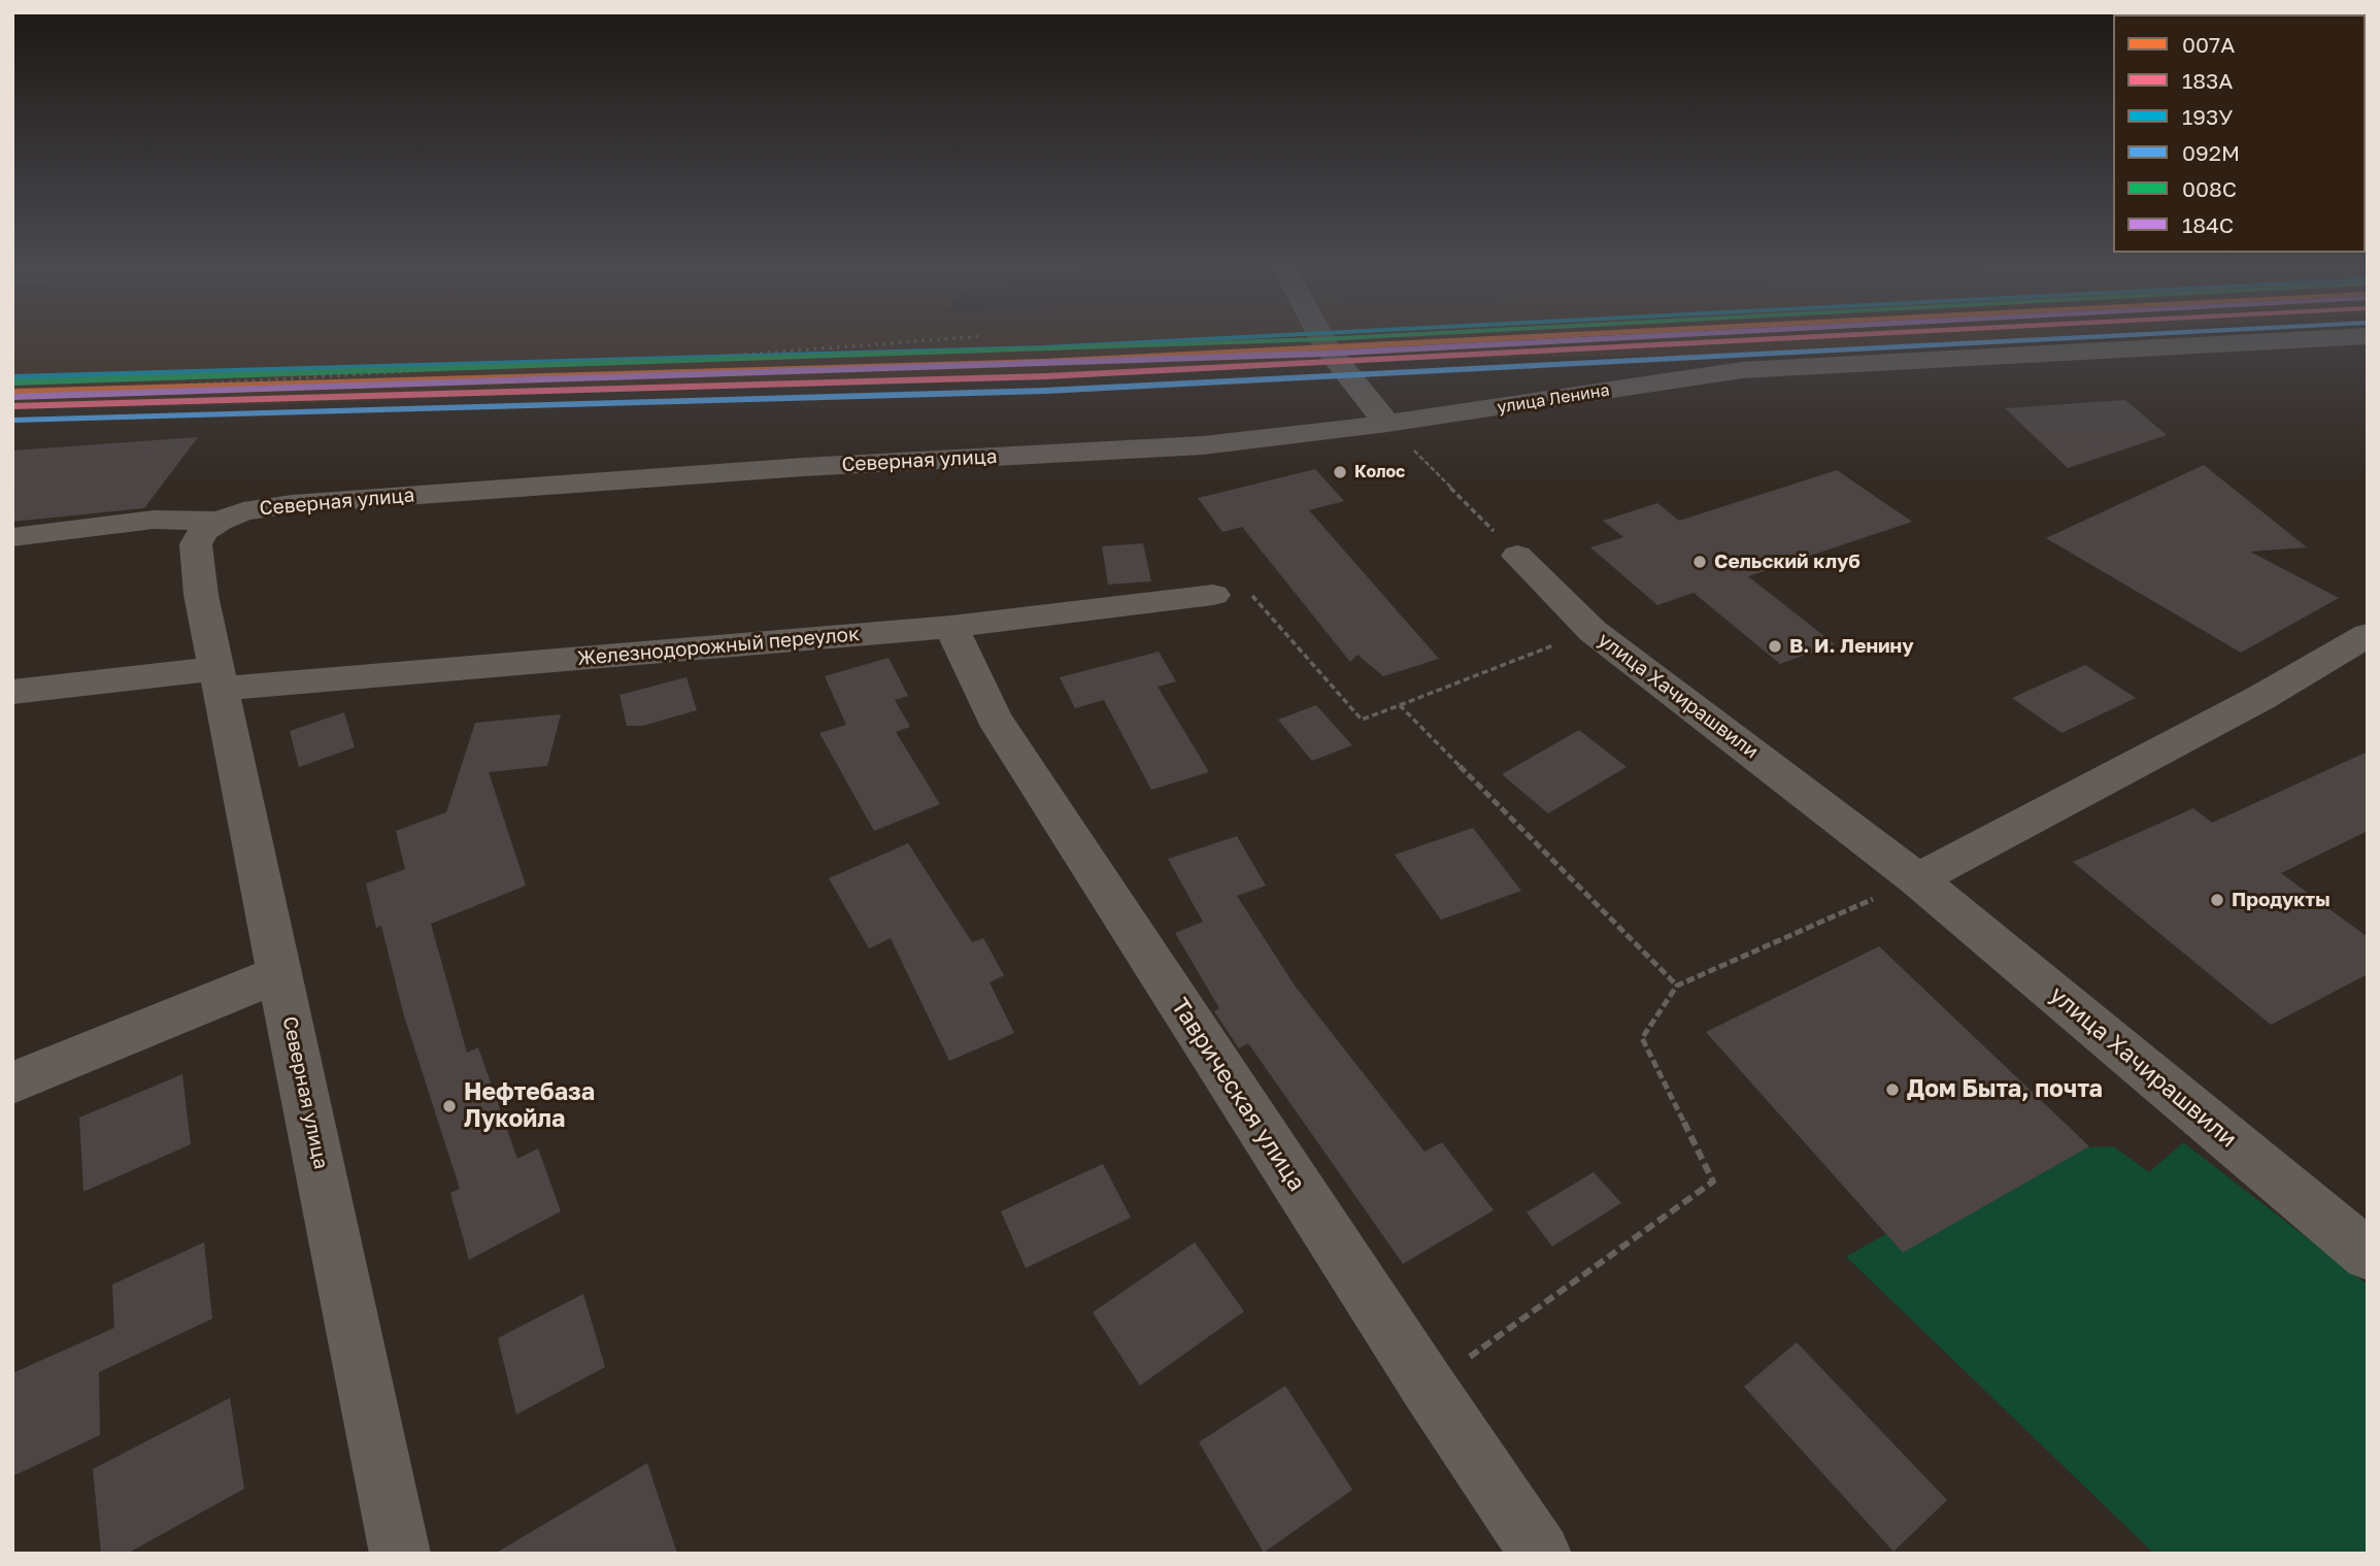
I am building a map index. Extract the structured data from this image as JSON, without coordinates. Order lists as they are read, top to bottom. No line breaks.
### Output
{"streets":{"street":["улица Ленина","Северная улица","Железнодорожный переулок","улица Хачирашвили","Таврическая улица"]},"crossings":[["улица Ленина","Северная улица"],["Северная улица","Железнодорожный переулок"],["Железнодорожный переулок","Таврическая улица"]],"places":["Колос","Сельский клуб","В. И. Ленину","Продукты","Дом Быта, почта","Нефтебаза Лукойла"],"lines":["transit line 007А","transit line 183А","transit line 193У","transit line 092М","transit line 008С","transit line 184С"],"legend":["007А","183А","193У","092М","008С","184С"]}
